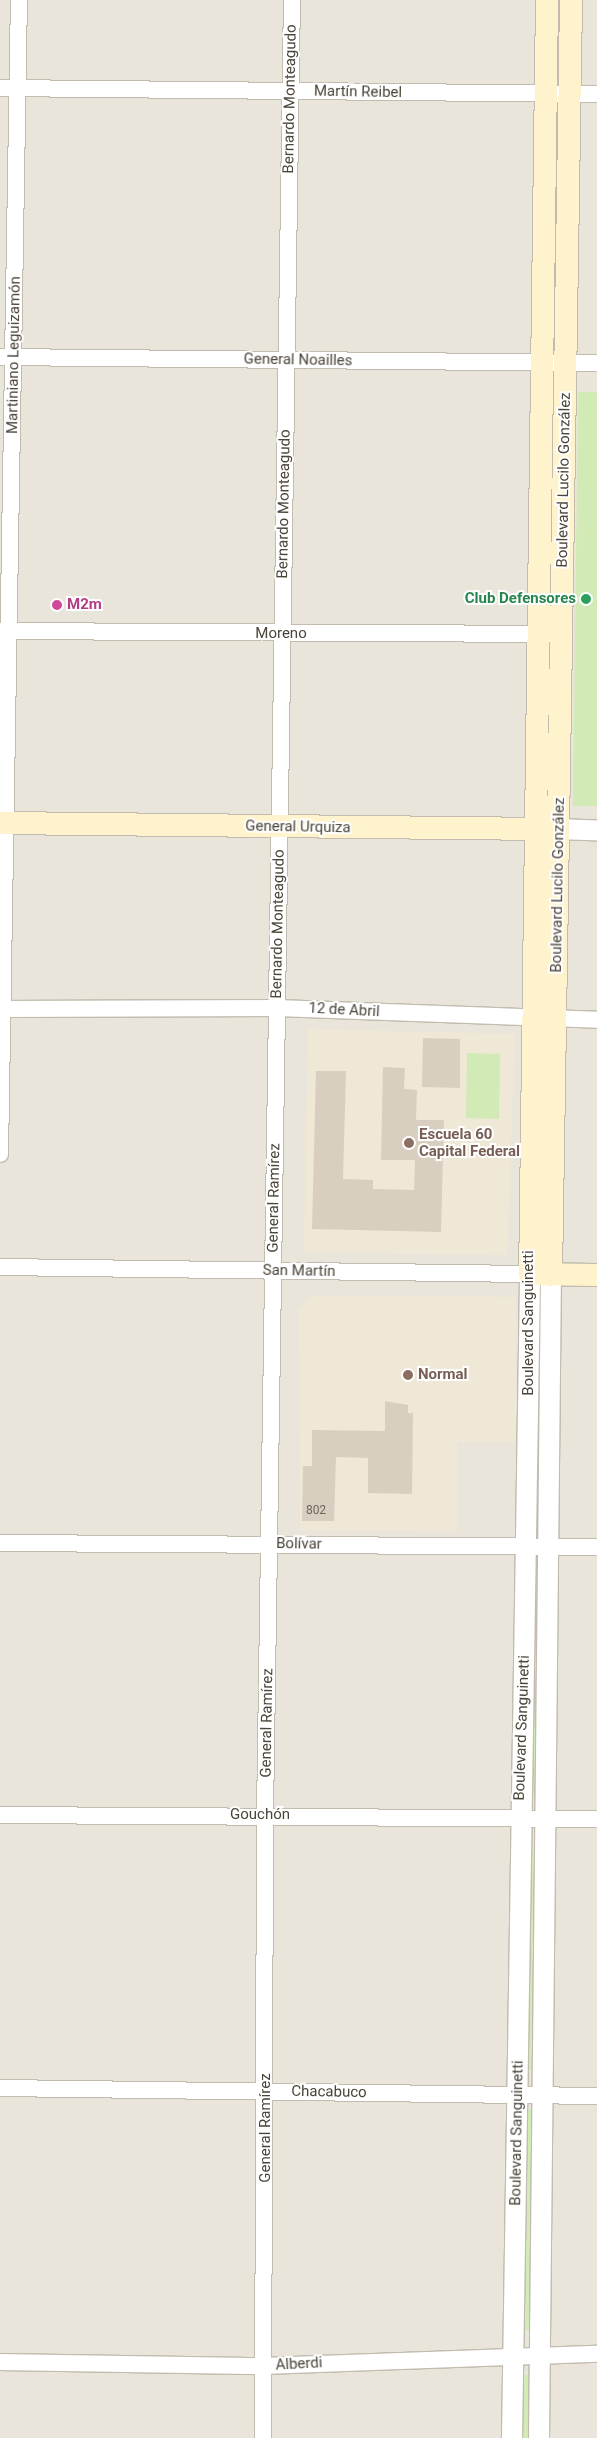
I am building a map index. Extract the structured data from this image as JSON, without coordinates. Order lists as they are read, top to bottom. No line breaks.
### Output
{"streets":{"main road":["Boulevard Lucilo González","General Urquiza","San Martín","Boulevard Sanguinetti"],"street":["Martín Reibel","Bernardo Monteagudo","Martiniano Leguizamón","General Noailles","Moreno","12 de Abril","General Ramírez","Bolívar","Gouchón","Chacabuco","Alberdi"]},"crossings":[["Martín Reibel","Bernardo Monteagudo"],["Martín Reibel","Martiniano Leguizamón"],["Martín Reibel","Boulevard Lucilo González"],["Bernardo Monteagudo","General Noailles"],["Bernardo Monteagudo","Moreno"],["Bernardo Monteagudo","General Urquiza"],["Bernardo Monteagudo","12 de Abril"],["Bernardo Monteagudo","General Ramírez"],["Martiniano Leguizamón","General Noailles"],["Martiniano Leguizamón","Moreno"],["Martiniano Leguizamón","General Urquiza"],["Martiniano Leguizamón","12 de Abril"],["General Noailles","Boulevard Lucilo González"],["Boulevard Lucilo González","Moreno"],["Boulevard Lucilo González","General Urquiza"],["Boulevard Lucilo González","12 de Abril"],["Boulevard Lucilo González","Boulevard Sanguinetti"],["12 de Abril","General Ramírez"],["12 de Abril","Boulevard Sanguinetti"],["General Ramírez","San Martín"],["General Ramírez","Bolívar"],["General Ramírez","Gouchón"],["General Ramírez","Chacabuco"],["General Ramírez","Alberdi"],["San Martín","Boulevard Sanguinetti"],["Boulevard Sanguinetti","Bolívar"],["Boulevard Sanguinetti","Gouchón"],["Boulevard Sanguinetti","Chacabuco"],["Boulevard Sanguinetti","Alberdi"]],"places":["Club Defensores","M2m","Escuela 60 Capital Federal","Normal"],"house_numbers":["802"]}
